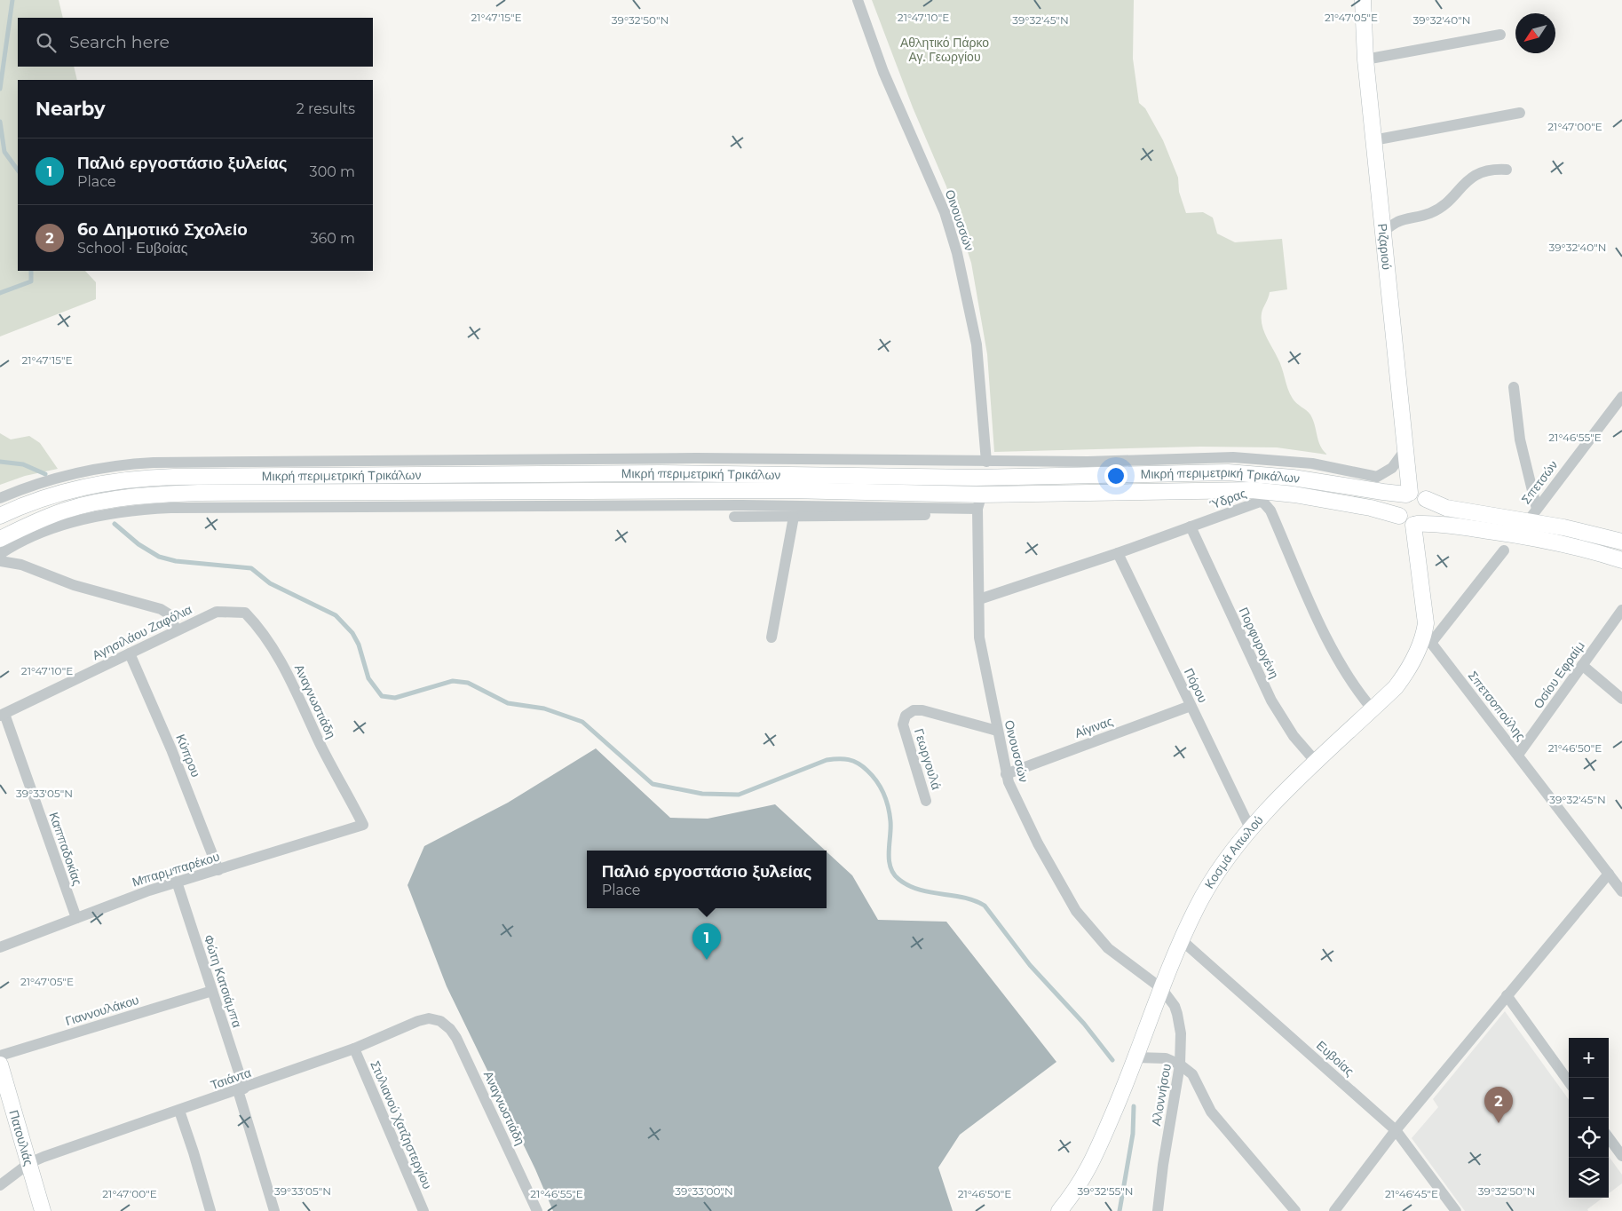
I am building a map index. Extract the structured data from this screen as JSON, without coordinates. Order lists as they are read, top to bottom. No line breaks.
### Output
{"streets":{"main road":["Ριζαριού","Μικρή περιμετρική Τρικάλων","Κοσμά Αιτωλού","Πατουλιάς"],"street":["Οινουσσών","Σπετσών","Ύδρας","Αγησιλάου Ζαφόλια","Πορφυρογένη","Οσίου Εφραίμ","Πόρου","Αναγνωστιάδη","Σπετσοπούλης","Αίγινας","Κύπρου","Γεωργουλά","Καππαδοκίας","Μπαρμπαρέκου","Φώτη Κατσιάμπα","Γιαννουλάκου","Ευβοίας","Τσιάντα","Αλοννήσου","Στυλιανού Χατζηστεργίου"]},"crossings":[["Οινουσσών","Μικρή περιμετρική Τρικάλων"],["Οινουσσών","Ύδρας"],["Οινουσσών","Αίγινας"],["Οινουσσών","Γεωργουλά"],["Οινουσσών","Κοσμά Αιτωλού"],["Οινουσσών","Αλοννήσου"],["Ριζαριού","Μικρή περιμετρική Τρικάλων"],["Ριζαριού","Κοσμά Αιτωλού"],["Μικρή περιμετρική Τρικάλων","Σπετσών"],["Μικρή περιμετρική Τρικάλων","Κοσμά Αιτωλού"],["Ύδρας","Πορφυρογένη"],["Ύδρας","Πόρου"],["Ύδρας","Κοσμά Αιτωλού"],["Αγησιλάου Ζαφόλια","Αναγνωστιάδη"],["Αγησιλάου Ζαφόλια","Κύπρου"],["Αγησιλάου Ζαφόλια","Καππαδοκίας"],["Πορφυρογένη","Κοσμά Αιτωλού"],["Οσίου Εφραίμ","Σπετσοπούλης"],["Πόρου","Αίγινας"],["Πόρου","Κοσμά Αιτωλού"],["Αναγνωστιάδη","Μπαρμπαρέκου"],["Αναγνωστιάδη","Τσιάντα"],["Σπετσοπούλης","Κοσμά Αιτωλού"],["Κύπρου","Μπαρμπαρέκου"],["Καππαδοκίας","Μπαρμπαρέκου"],["Κοσμά Αιτωλού","Ευβοίας"],["Κοσμά Αιτωλού","Αλοννήσου"],["Μπαρμπαρέκου","Φώτη Κατσιάμπα"],["Φώτη Κατσιάμπα","Γιαννουλάκου"],["Φώτη Κατσιάμπα","Τσιάντα"],["Τσιάντα","Στυλιανού Χατζηστεργίου"],["Τσιάντα","Πατουλιάς"]],"parks":["Αθλητικό Πάρκο Αγ. Γεωργίου"],"north":"bottom left","page":{"search":"Search here","heading":["Nearby","2 results"],"list":[{"mark":"1","name":"Παλιό εργοστάσιο ξυλείας","note":"Place","value":"300 m"},{"mark":"2","name":"6ο Δημοτικό Σχολείο","note":"School · Ευβοίας","value":"360 m"}],"popup":["Παλιό εργοστάσιο ξυλείας","Place"],"pins":["1","2"],"map_buttons":["+","−"]},"coordinates":["21°47'15\"E","21°47'10\"E","21°47'05\"E","39°32'50\"N","39°32'45\"N","39°32'40\"N","21°47'00\"E","21°46'55\"E","21°46'50\"E","39°33'05\"N","39°33'00\"N","39°32'55\"N","21°46'45\"E"]}
